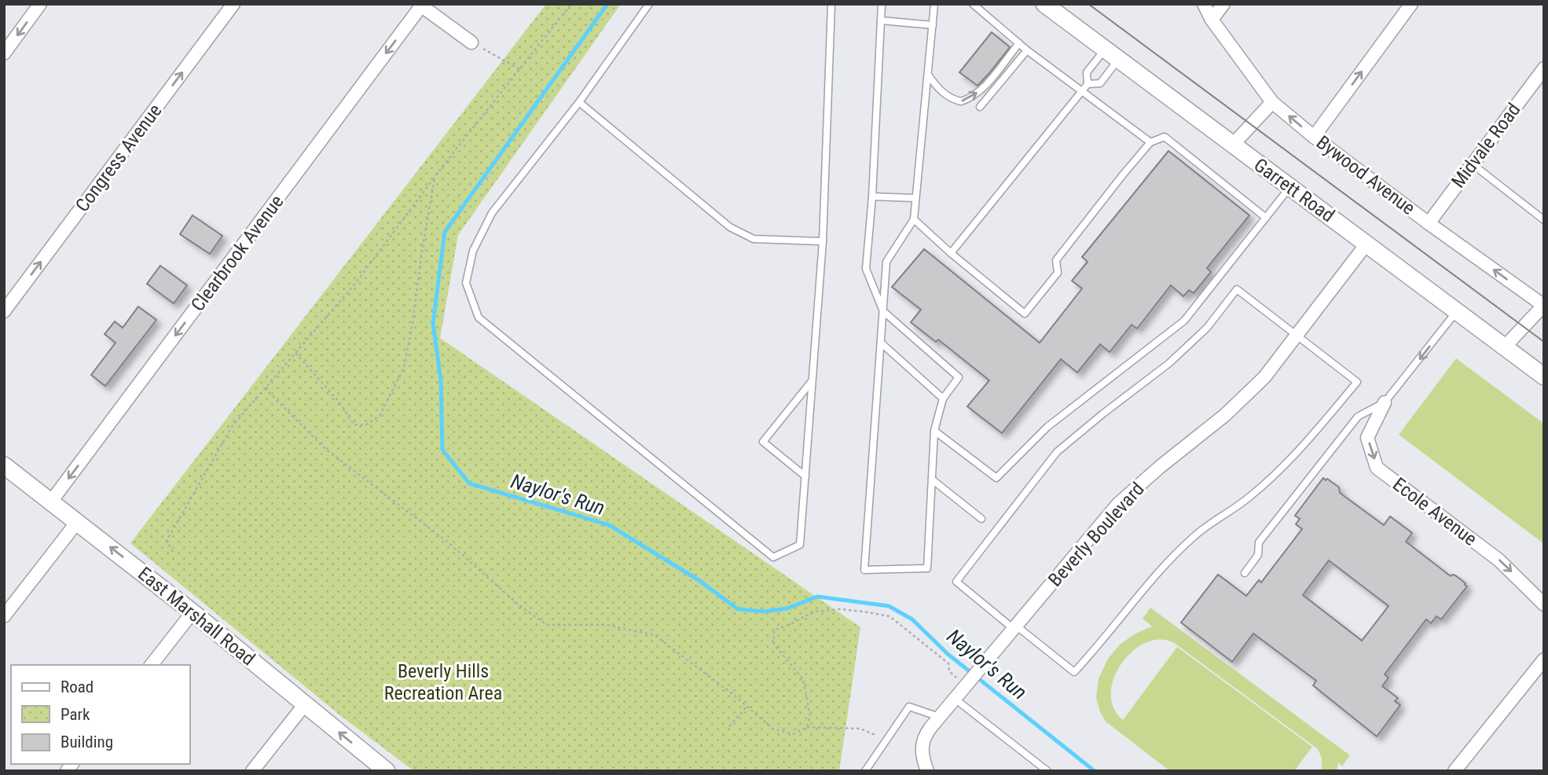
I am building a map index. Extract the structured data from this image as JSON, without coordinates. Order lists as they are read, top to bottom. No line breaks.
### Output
{"streets":{"main road":["Garrett Road","East Marshall Road"],"street":["Midvale Road","Congress Avenue","Bywood Avenue","Clearbrook Avenue","Ecole Avenue","Beverly Boulevard"]},"crossings":[["Midvale Road","Bywood Avenue"],["Garrett Road","Beverly Boulevard"],["Clearbrook Avenue","East Marshall Road"]],"one_way":["Congress Avenue","Bywood Avenue","Clearbrook Avenue","Ecole Avenue","East Marshall Road"],"water":["Naylor's Run"],"parks":["Beverly Hills Recreation Area"],"legend":["Road","Park","Building"]}
